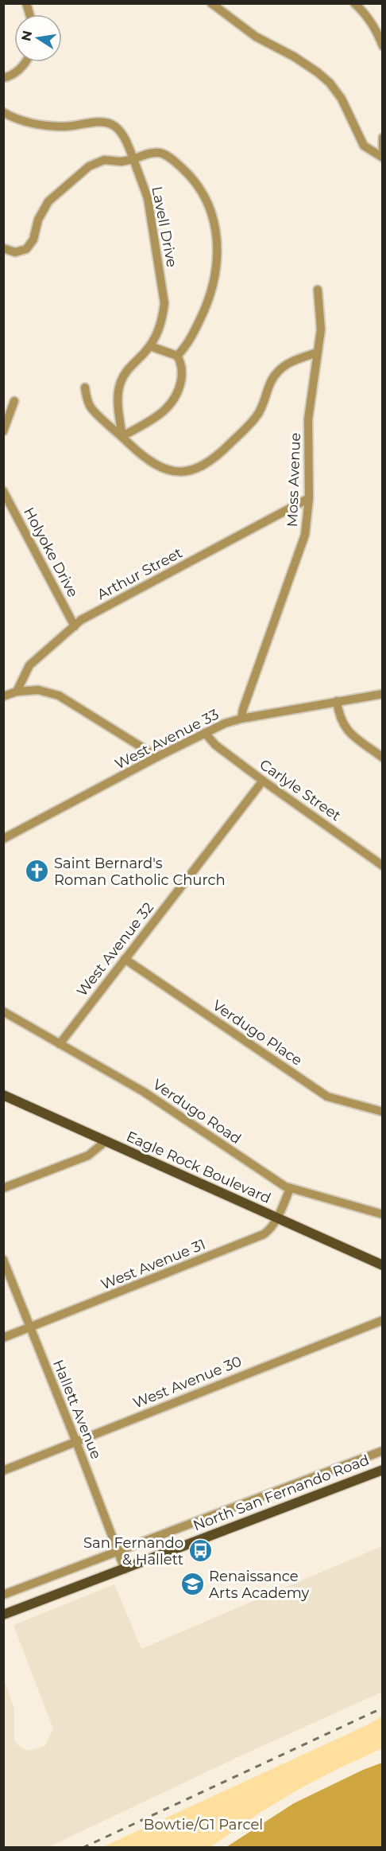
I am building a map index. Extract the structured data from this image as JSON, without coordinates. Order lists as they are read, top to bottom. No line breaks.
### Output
{"streets":{"main road":["Eagle Rock Boulevard","North San Fernando Road"],"street":["Lavell Drive","Moss Avenue","Holyoke Drive","Arthur Street","West Avenue 33","Carlyle Street","West Avenue 32","Verdugo Place","Verdugo Road","West Avenue 31","West Avenue 30","Hallett Avenue"]},"crossings":[["Moss Avenue","Arthur Street"],["Moss Avenue","West Avenue 33"],["Holyoke Drive","Arthur Street"],["West Avenue 33","Carlyle Street"],["Carlyle Street","West Avenue 32"],["West Avenue 32","Verdugo Place"],["West Avenue 32","Verdugo Road"],["Verdugo Road","West Avenue 31"],["Eagle Rock Boulevard","West Avenue 31"],["West Avenue 31","Hallett Avenue"],["West Avenue 30","Hallett Avenue"],["Hallett Avenue","North San Fernando Road"]],"parks":["Bowtie/G1 Parcel"],"places":{"church":["Saint Bernard's Roman Catholic Church"],"bus stop":["San Fernando & Hallett"],"school or university":["Renaissance Arts Academy"]},"north":"left"}
